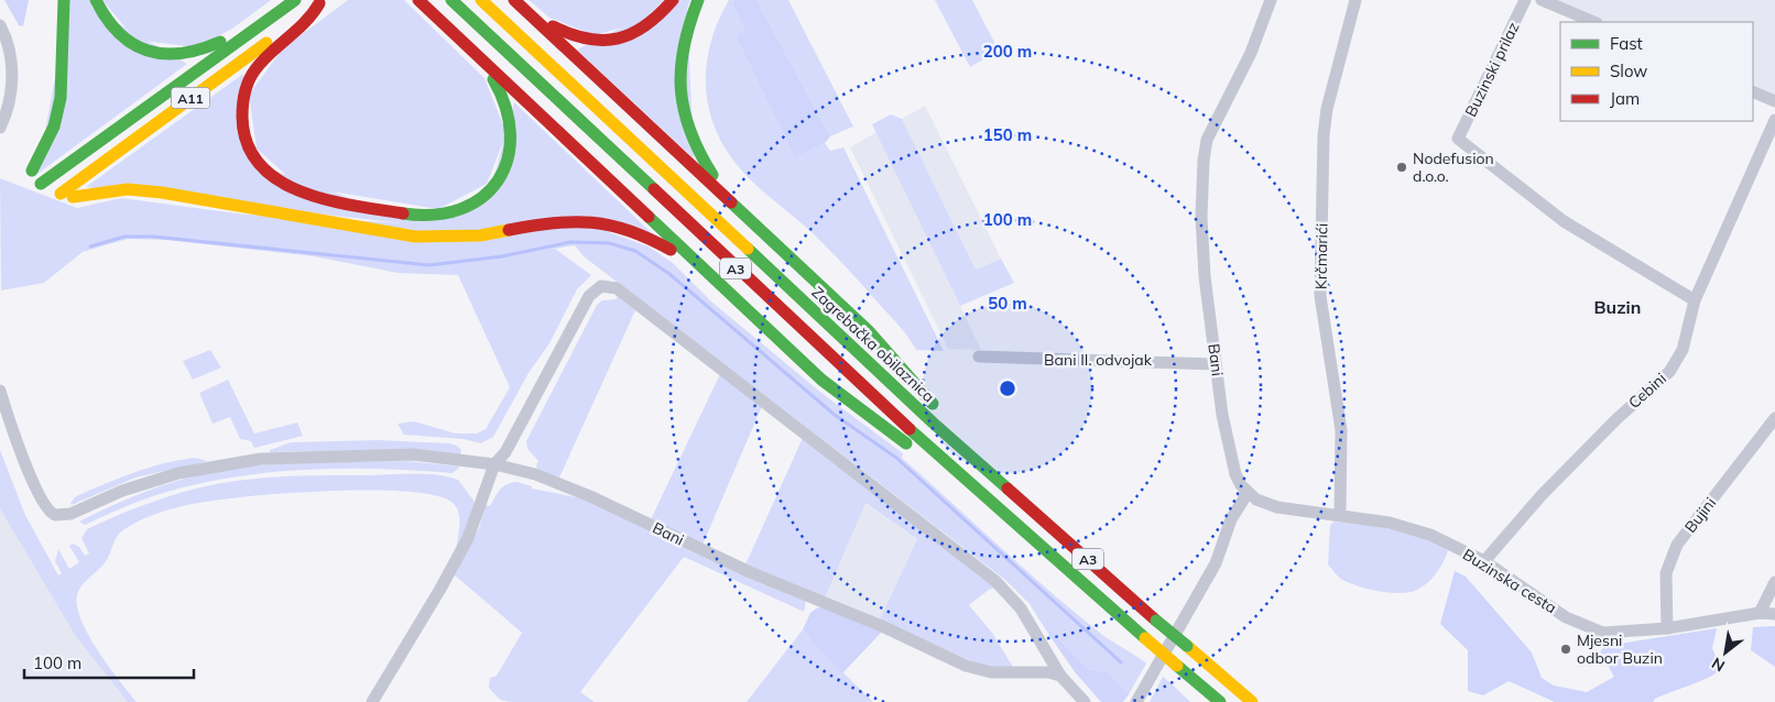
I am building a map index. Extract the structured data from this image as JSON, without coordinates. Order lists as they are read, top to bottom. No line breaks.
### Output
{"streets":{"highway":["A11","A3","Zagrebačka obilaznica"],"street":["Buzinski prilaz","Krčmarići","Bani II. odvojak","Bani","Cebini","Bujini","Buzinska cesta"]},"crossings":[["Buzinski prilaz","Cebini"],["Krčmarići","Buzinska cesta"],["Bani II. odvojak","Bani"],["Bani","Buzinska cesta"],["Cebini","Buzinska cesta"],["Bujini","Buzinska cesta"]],"districts":["Buzin"],"places":["Nodefusion d.o.o.","Mjesni odbor Buzin"],"legend":["Fast","Slow","Jam"],"scale_bar":"100 m","north":"bottom left","rings":["200 m","150 m","100 m","50 m"]}
